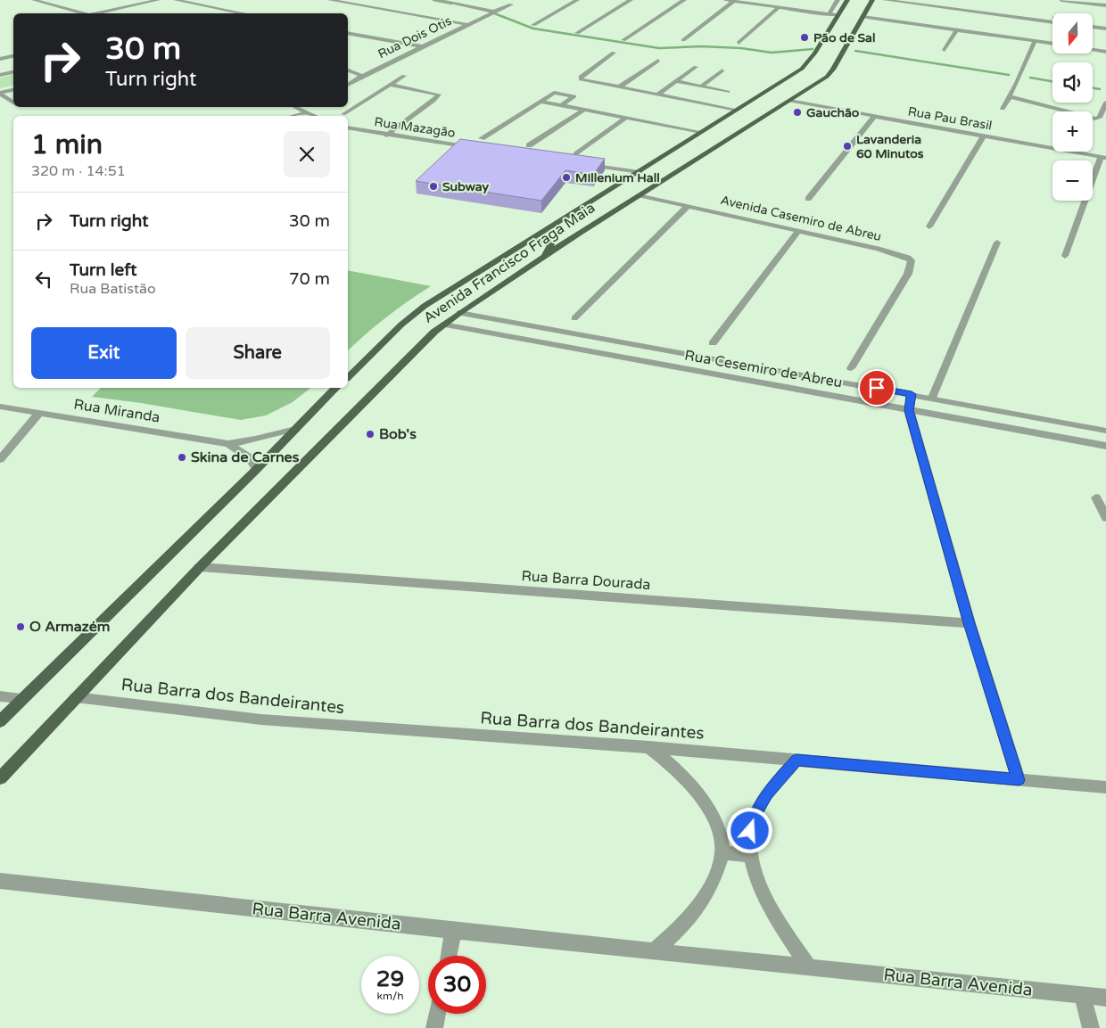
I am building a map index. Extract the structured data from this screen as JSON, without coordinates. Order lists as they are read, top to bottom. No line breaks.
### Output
{"streets":{"main road":["Avenida Francisco Fraga Maia"],"street":["Rua Dois Otis","Rua Pau Brasil","Rua Mazagão","Avenida Casemiro de Abreu","Rua Cesemiro de Abreu","Rua Miranda","Rua Barra Dourada","Rua Barra dos Bandeirantes","Rua Barra Avenida"]},"crossings":[["Rua Pau Brasil","Avenida Francisco Fraga Maia"],["Avenida Casemiro de Abreu","Avenida Francisco Fraga Maia"],["Avenida Francisco Fraga Maia","Rua Cesemiro de Abreu"],["Avenida Francisco Fraga Maia","Rua Barra Dourada"],["Avenida Francisco Fraga Maia","Rua Barra dos Bandeirantes"]],"places":["Pão de Sal","Gauchão","Lavanderia 60 Minutos","MIllenium Hall","Subway","Bob's","Skina de Carnes","O Armazém"],"north":"bottom","page":{"map_buttons":["+","−"],"turn":["30 m","Turn right"],"heading":["1 min","320 m · 14:51"],"list":[{"name":"Turn right","value":"30 m"},{"name":"Turn left","note":"Rua Batistão","value":"70 m"}],"buttons":["Exit","Share"],"speed":"29 km/h","limit":"30"}}
